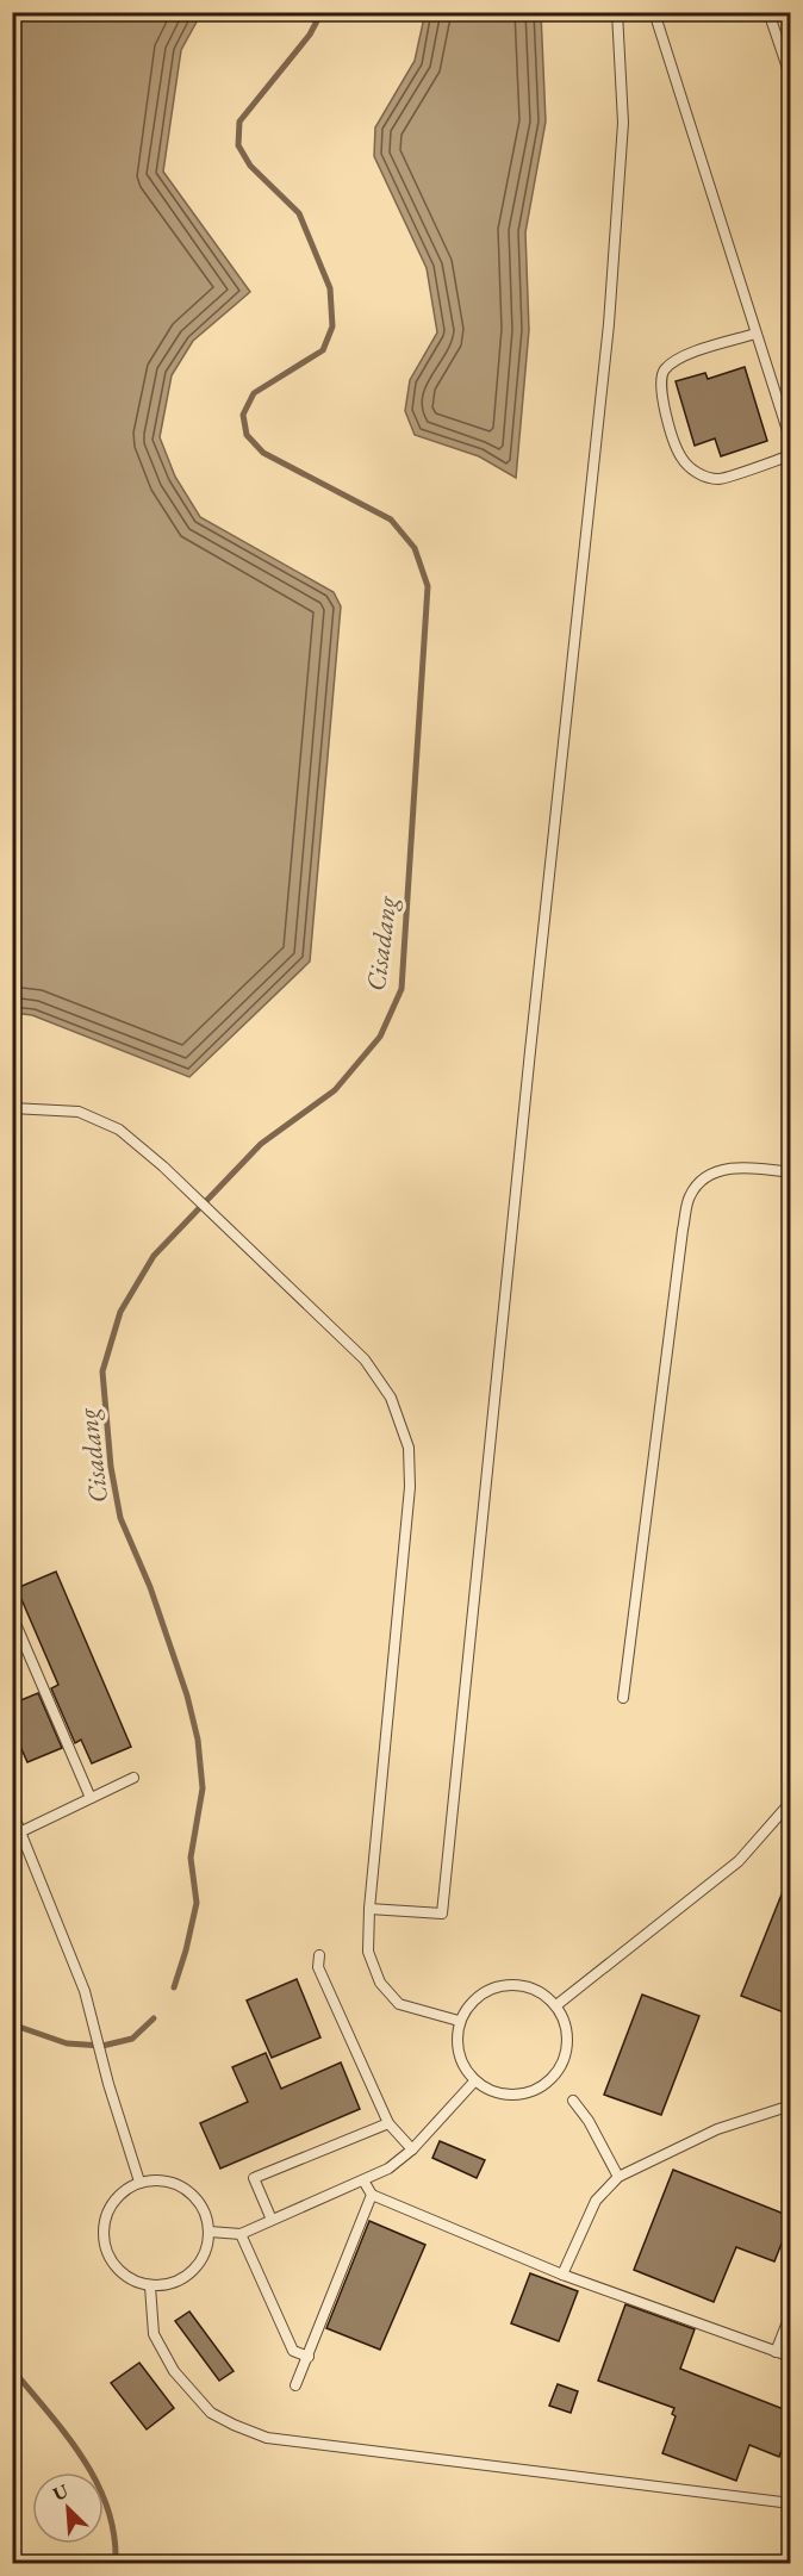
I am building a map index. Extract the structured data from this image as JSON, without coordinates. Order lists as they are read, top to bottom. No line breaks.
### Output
{"water":["Cisadang"],"north":"top left"}
